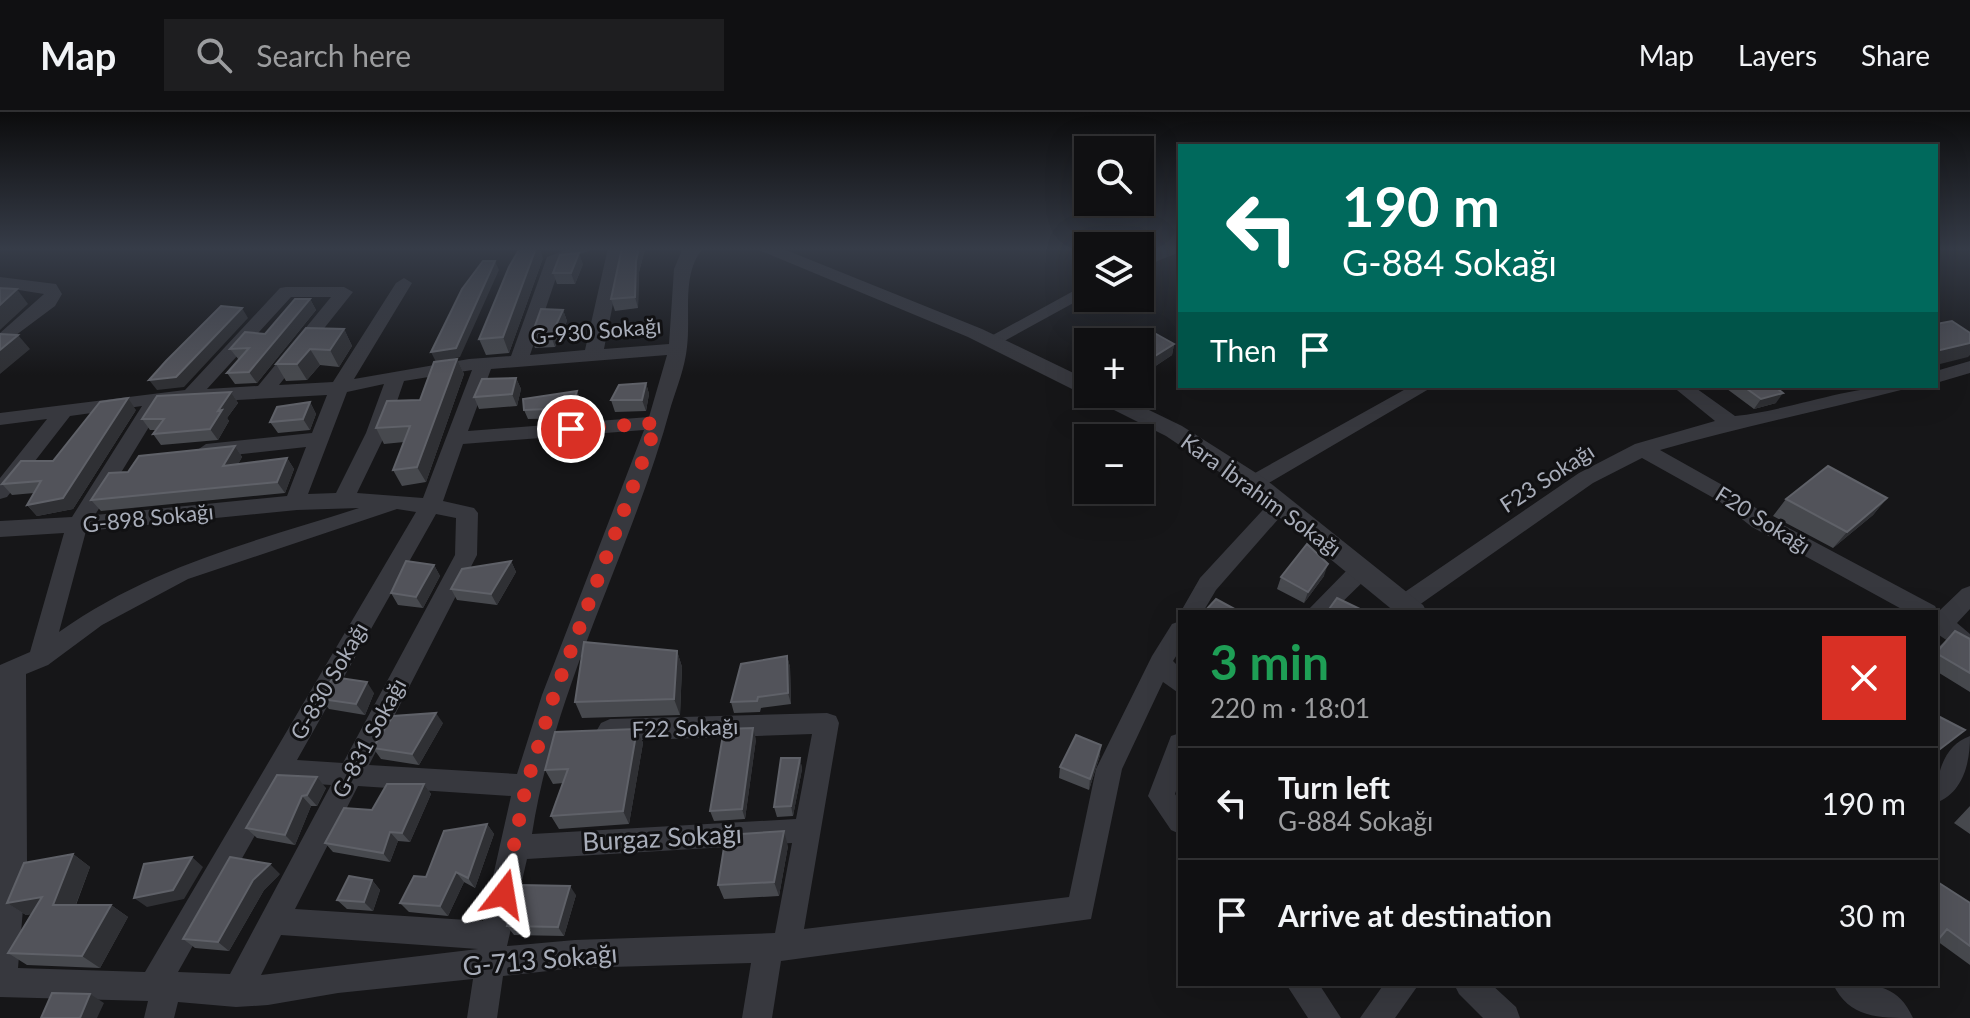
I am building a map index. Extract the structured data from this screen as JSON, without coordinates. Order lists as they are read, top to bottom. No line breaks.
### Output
{"streets":{"street":["G-930 Sokağı","F23 Sokağı","Kara İbrahim Sokağı","G-898 Sokağı","F20 Sokağı","G-830 Sokağı","F22 Sokağı","G-831 Sokağı","Burgaz Sokağı","G-713 Sokağı"]},"crossings":[["G-930 Sokağı","G-830 Sokağı"],["F23 Sokağı","Kara İbrahim Sokağı"],["F23 Sokağı","F20 Sokağı"],["G-898 Sokağı","G-830 Sokağı"],["G-898 Sokağı","G-831 Sokağı"],["G-830 Sokağı","G-831 Sokağı"],["G-830 Sokağı","G-713 Sokağı"],["F22 Sokağı","Burgaz Sokağı"],["G-831 Sokağı","G-713 Sokağı"]],"page":{"header":"Map","search":"Search here","nav":["Map","Layers","Share"],"map_buttons":["+","−"],"turn":["190 m","G-884 Sokağı"],"then":"Then","heading":["3 min","220 m · 18:01"],"list":[{"name":"Turn left","note":"G-884 Sokağı","value":"190 m"},{"name":"Arrive at destination","value":"30 m"}]}}
